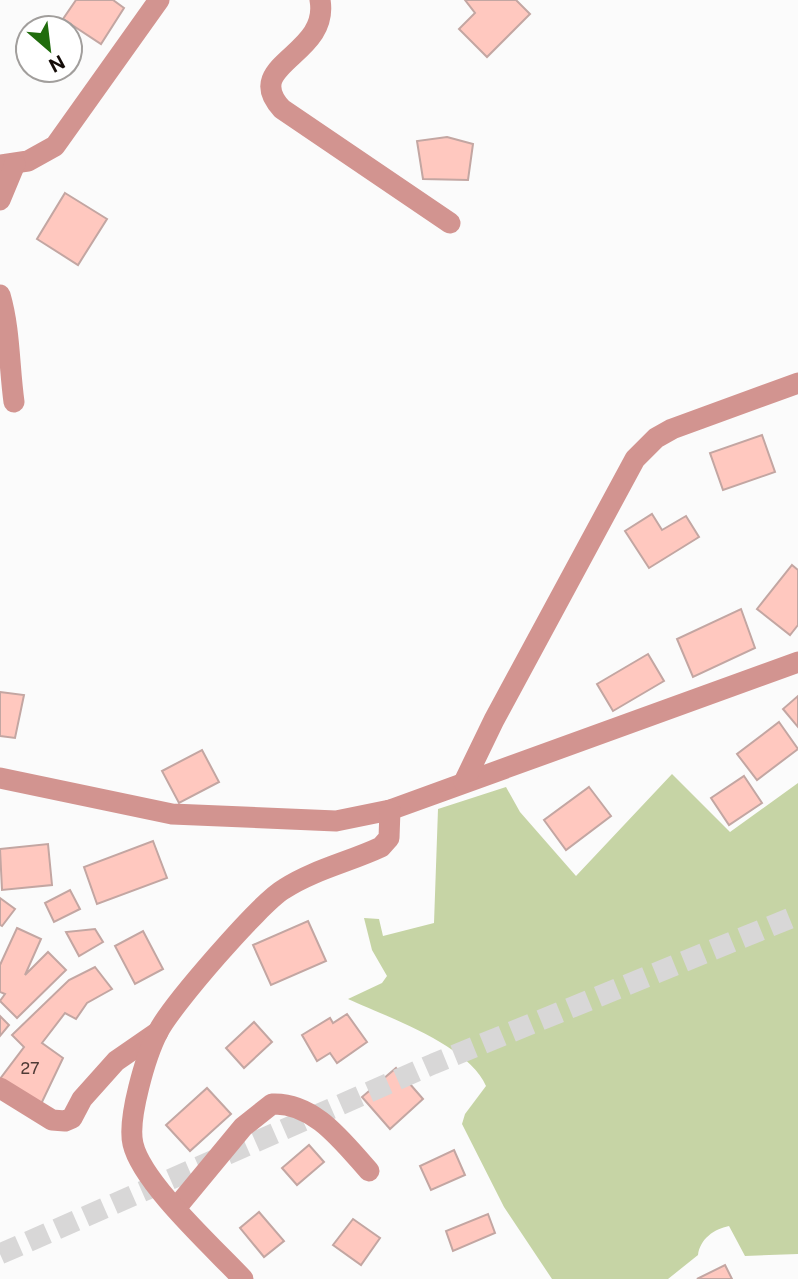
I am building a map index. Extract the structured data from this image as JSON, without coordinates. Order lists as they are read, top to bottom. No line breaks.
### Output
{"house_numbers":["27"],"north":"bottom right"}
